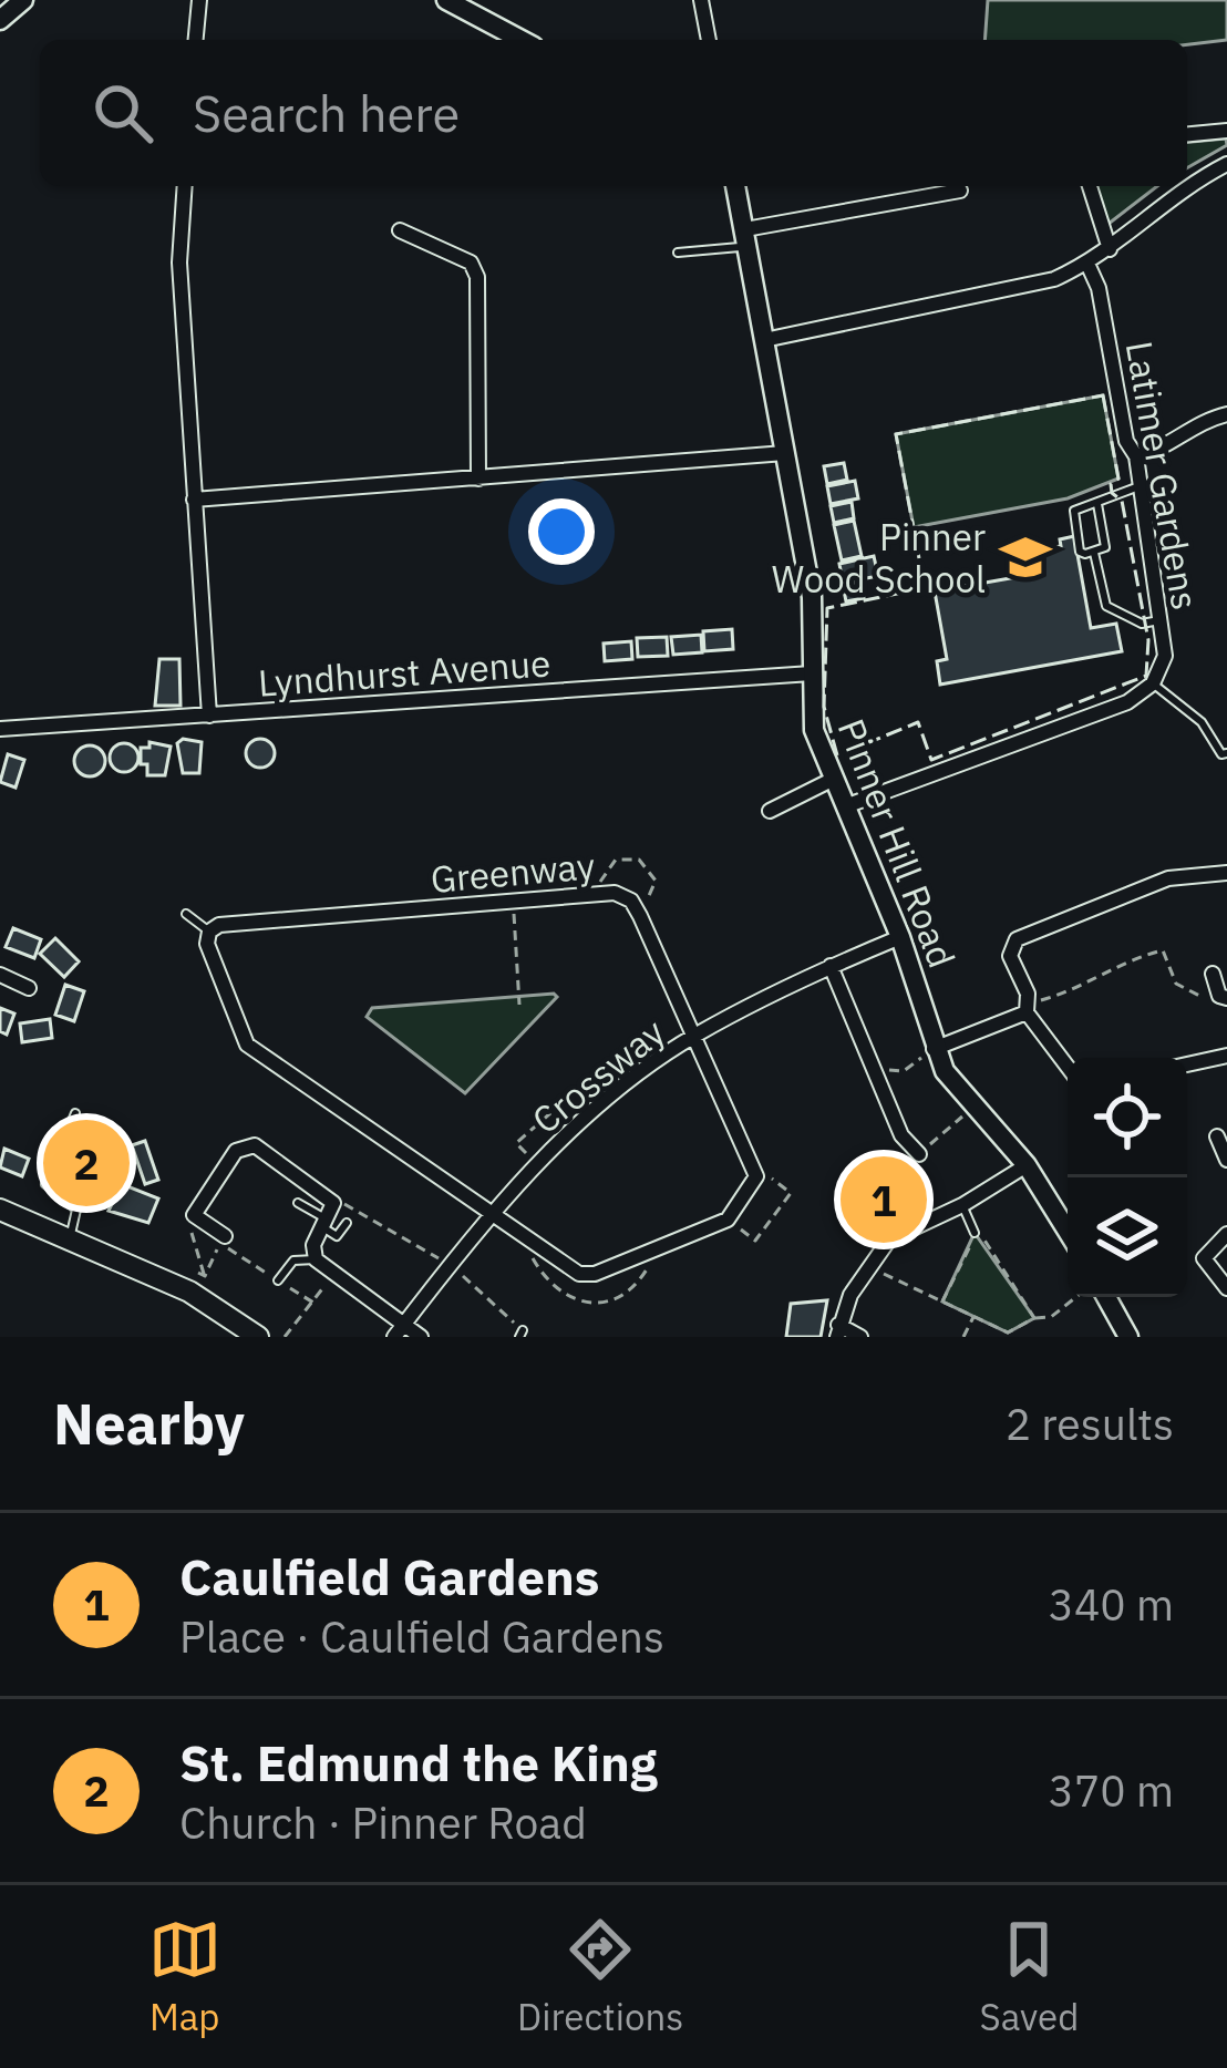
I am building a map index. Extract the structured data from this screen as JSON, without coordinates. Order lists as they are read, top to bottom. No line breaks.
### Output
{"streets":{"street":["Latimer Gardens","Lyndhurst Avenue","Pinner Hill Road","Greenway","Crossway"]},"crossings":[["Lyndhurst Avenue","Pinner Hill Road"],["Pinner Hill Road","Crossway"],["Greenway","Crossway"]],"places":{"school or university":["Pinner Wood School"]},"page":{"search":"Search here","pins":["2","1"],"heading":["Nearby","2 results"],"list":[{"mark":"1","name":"Caulfield Gardens","note":"Place · Caulfield Gardens","value":"340 m"},{"mark":"2","name":"St. Edmund the King","note":"Church · Pinner Road","value":"370 m"}],"nav":["Map","Directions","Saved"]}}
